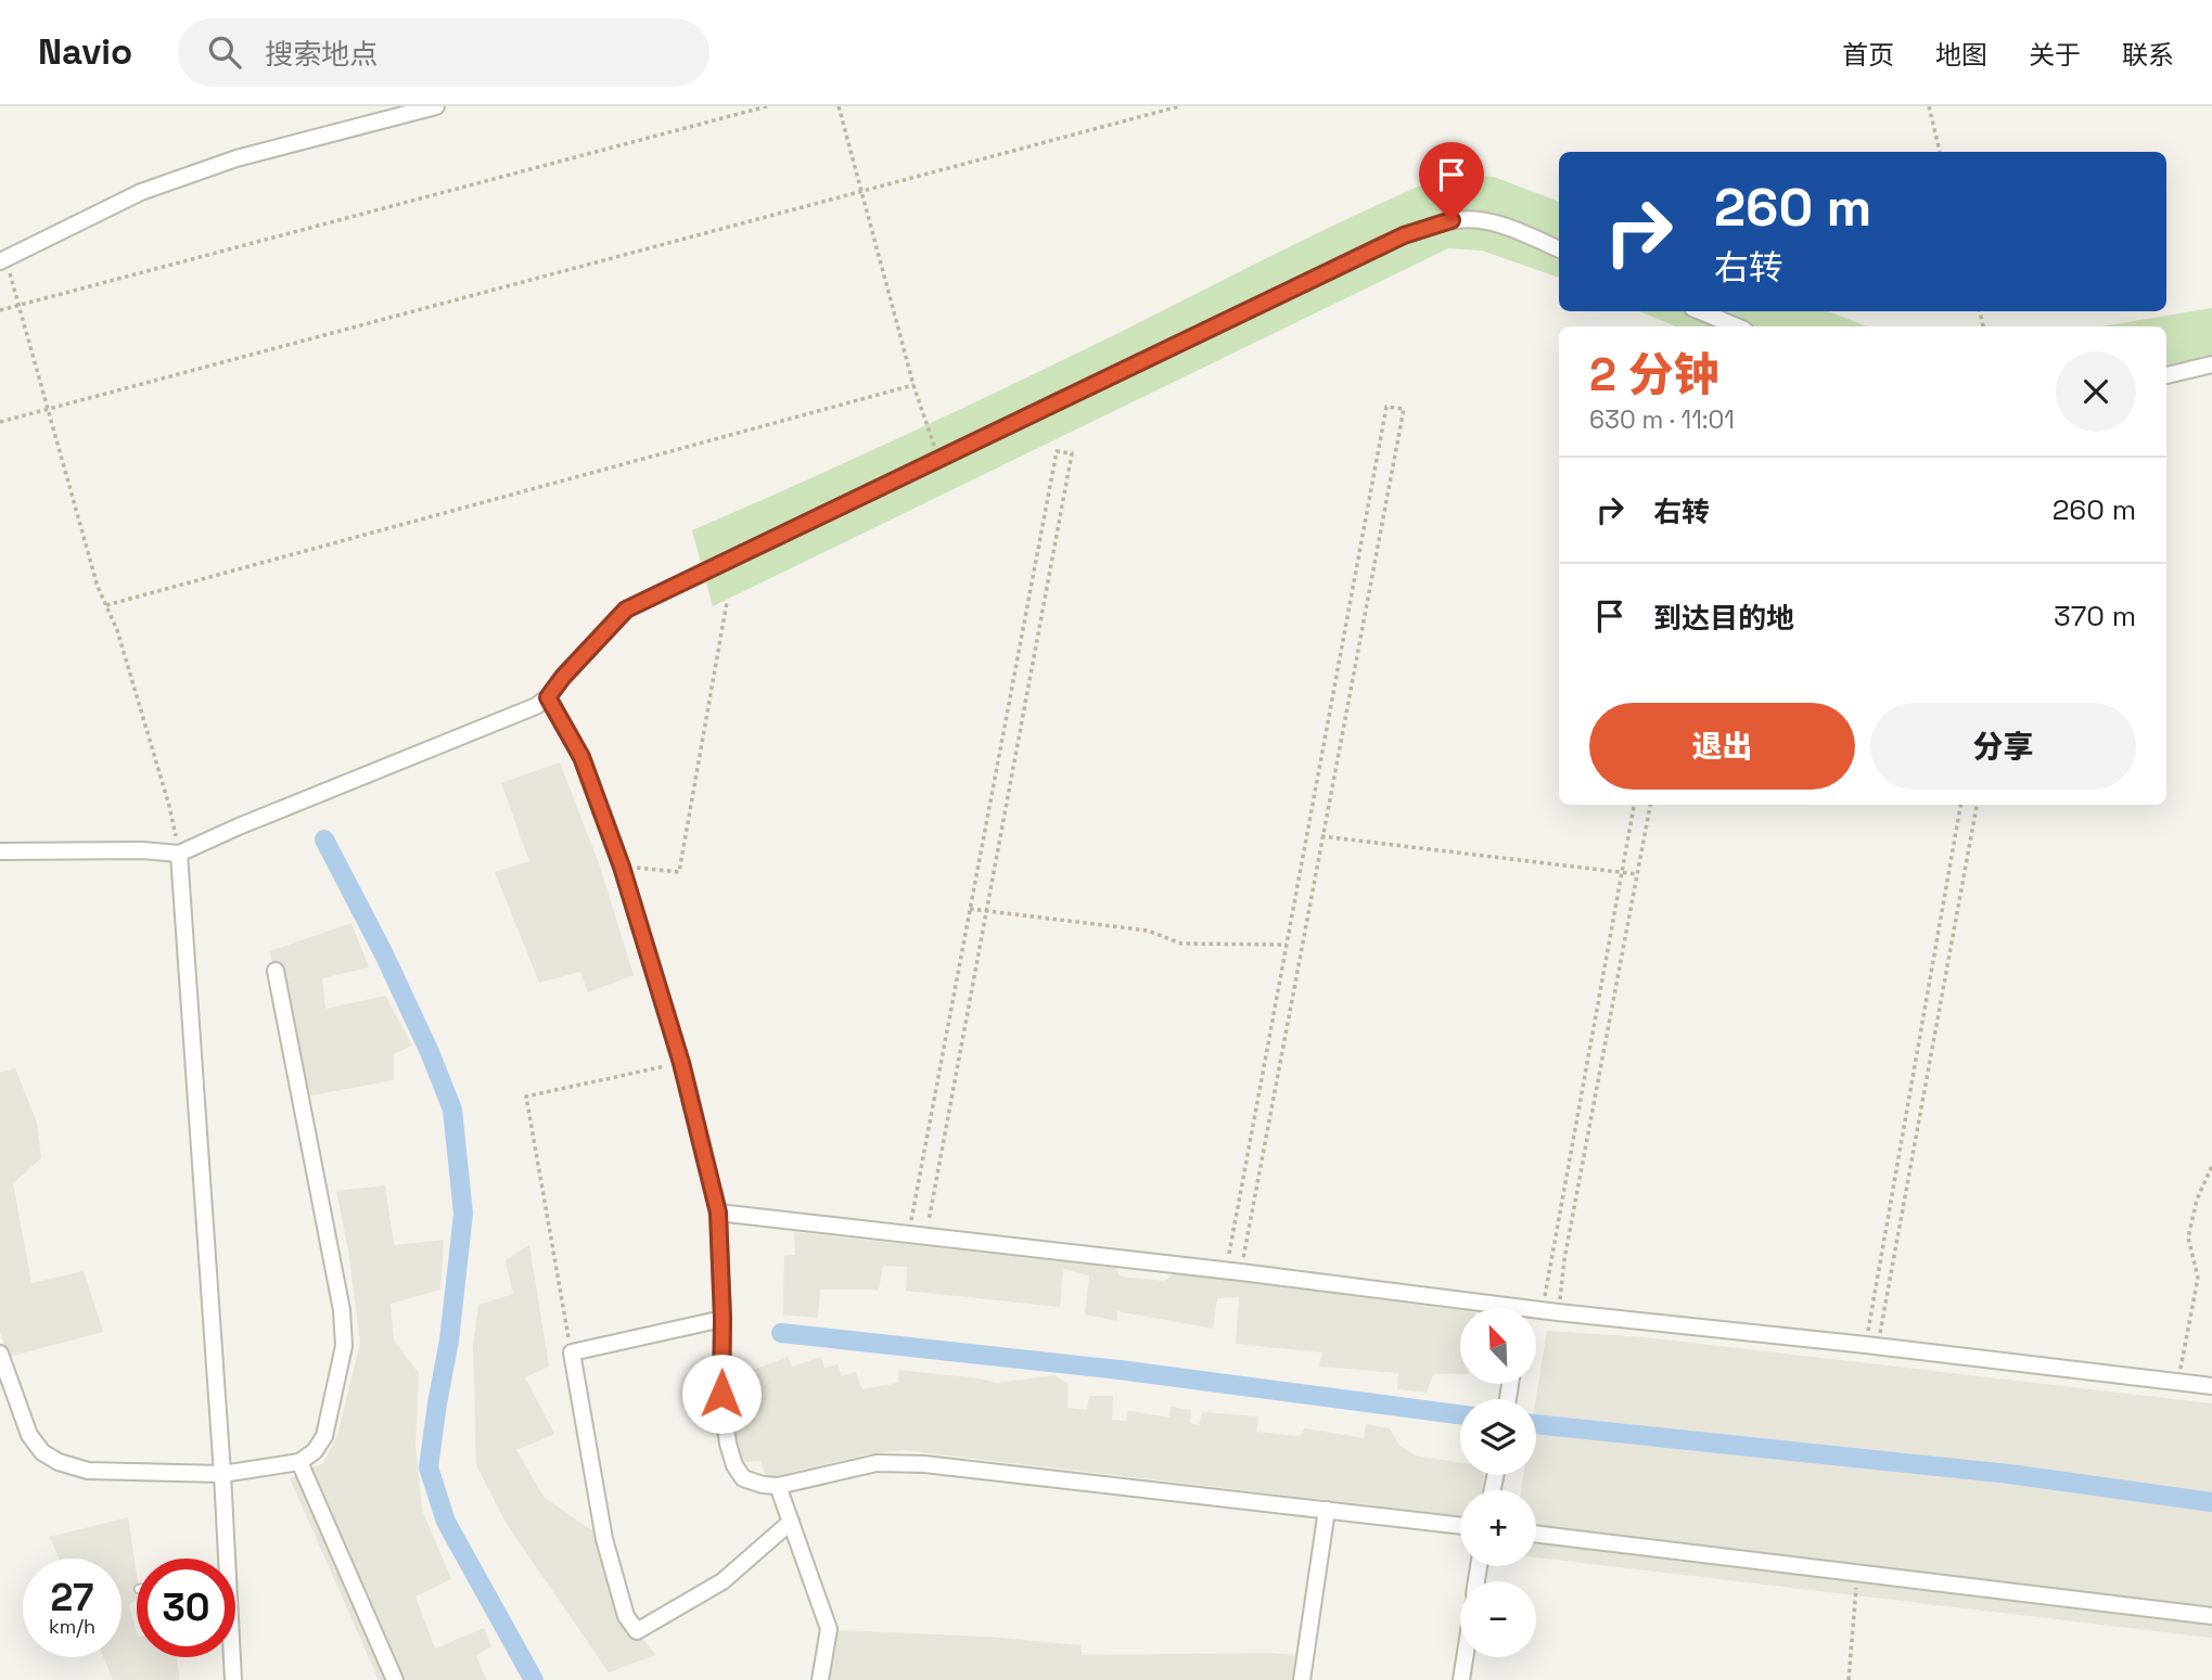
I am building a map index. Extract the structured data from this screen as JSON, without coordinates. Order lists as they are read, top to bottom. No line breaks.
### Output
{"north":"top left","page":{"header":"Navio","search":"搜索地点","nav":["首页","地图","关于","联系"],"turn":["260 m","右转"],"heading":["2 分钟","630 m · 11:01"],"list":[{"name":"右转","value":"260 m"},{"name":"到达目的地","value":"370 m"}],"buttons":["退出","分享"],"map_buttons":["+","−"],"speed":"27 km/h","limit":"30"}}
